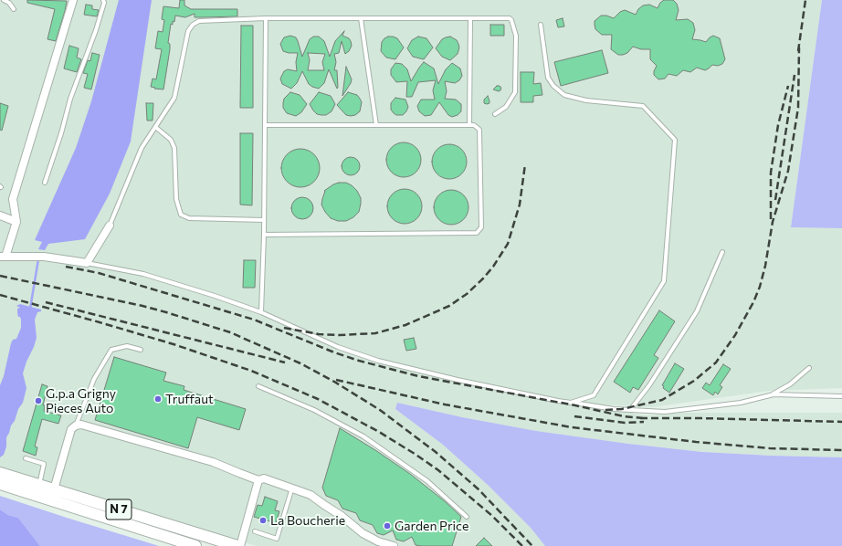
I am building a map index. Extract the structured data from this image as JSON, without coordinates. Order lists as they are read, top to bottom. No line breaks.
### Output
{"streets":{"main road":["N 7"]},"places":["Truffaut","G.p.a Grigny Pieces Auto","La Boucherie","Garden Price"]}
